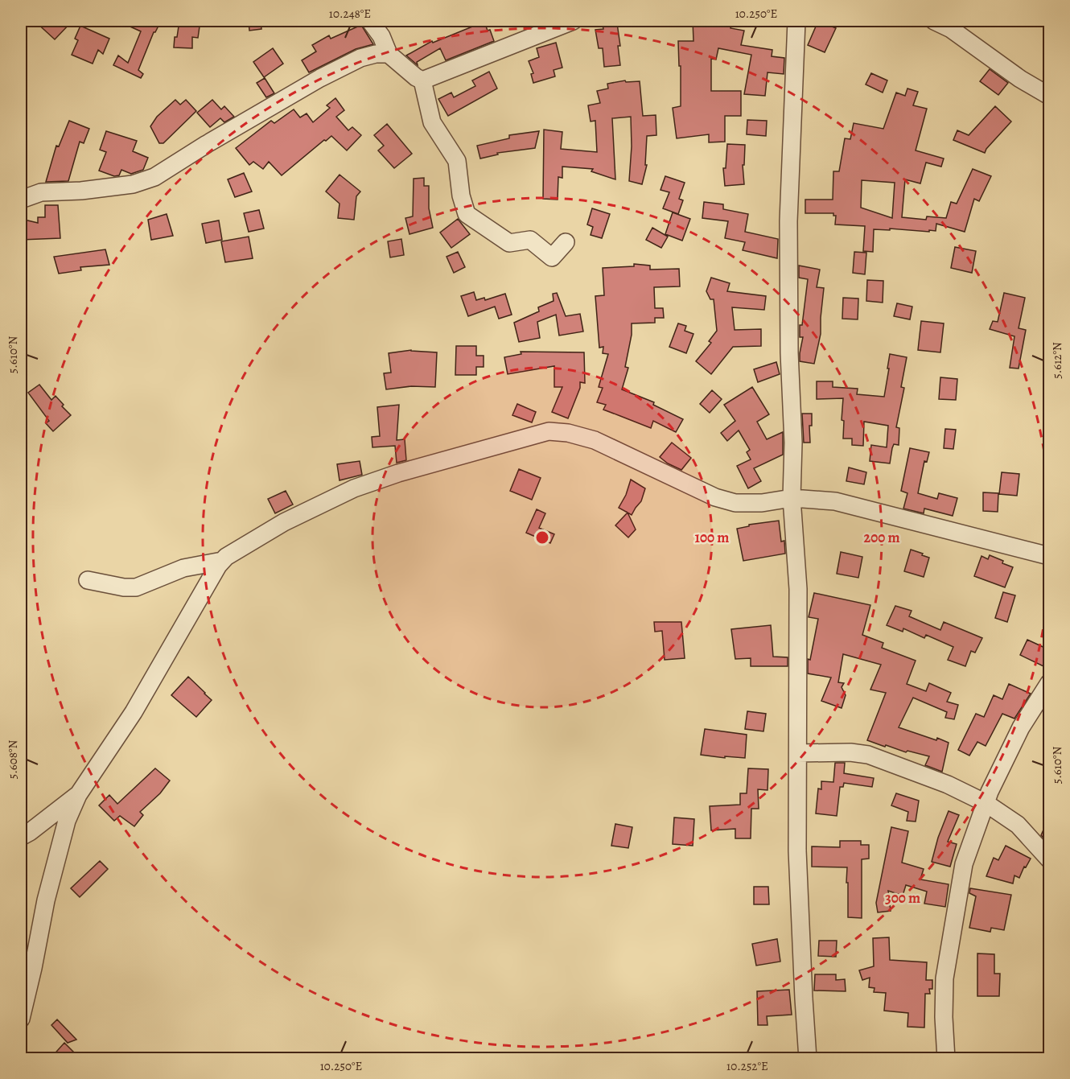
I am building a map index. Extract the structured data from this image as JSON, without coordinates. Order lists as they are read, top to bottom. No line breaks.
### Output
{"coordinates":["10.248°E","10.250°E","5.610°N","5.612°N","5.608°N","10.252°E"],"rings":["100 m","200 m","300 m"]}
